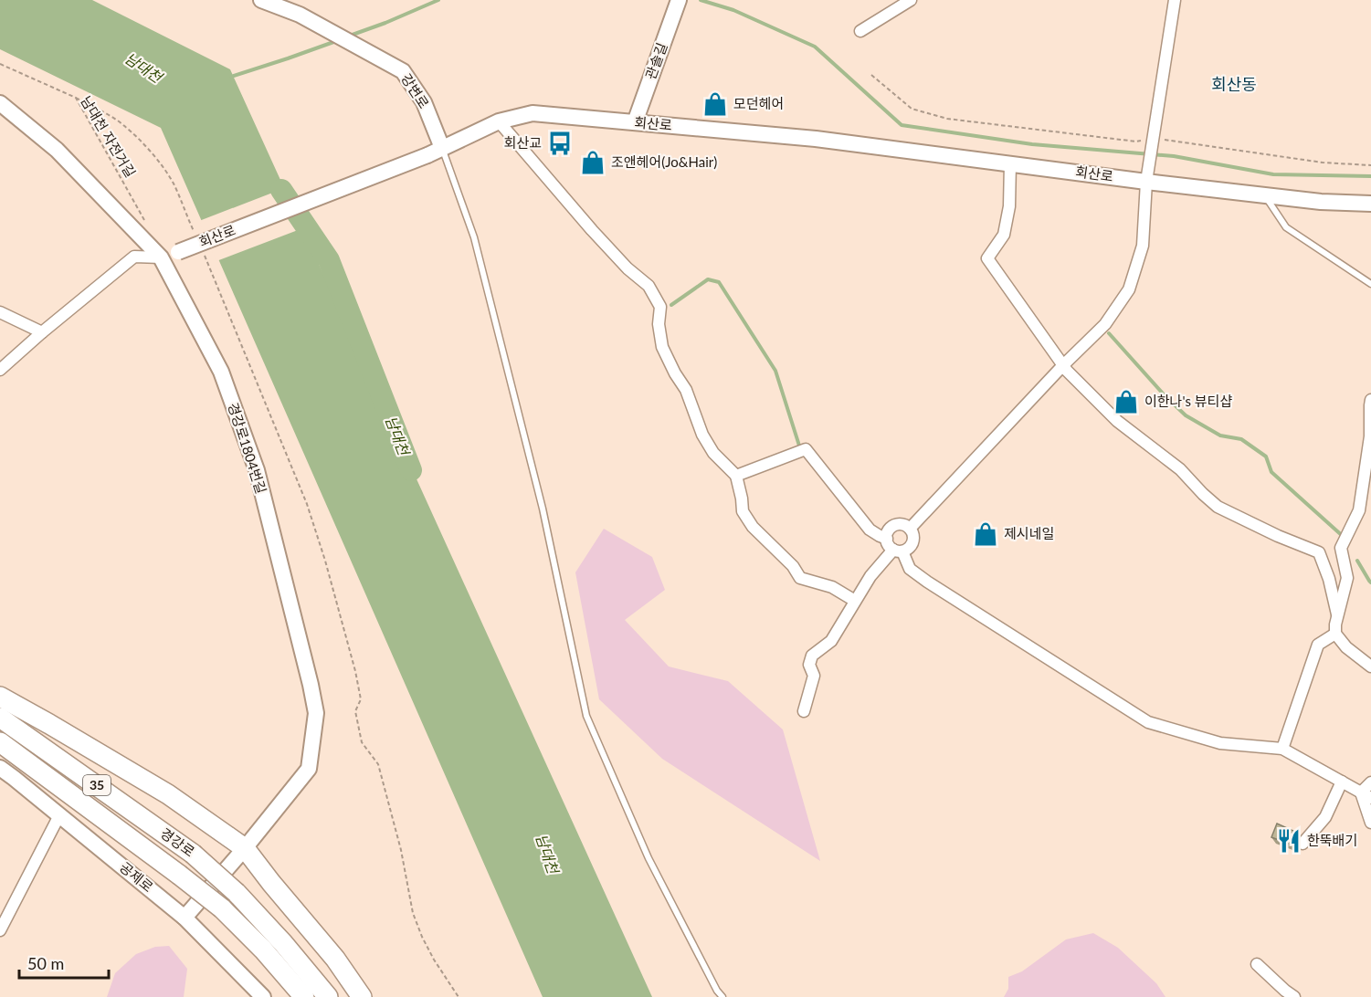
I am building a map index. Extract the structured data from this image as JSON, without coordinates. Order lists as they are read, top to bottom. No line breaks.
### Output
{"streets":{"highway":["35","경강로"],"street":["관솔길","강변로","회산로","경강로1804번길","공제로"],"path":["남대천 자전거길"]},"crossings":[["관솔길","회산로"],["강변로","회산로"],["회산로","경강로1804번길"],["경강로1804번길","공제로"]],"districts":["회산동"],"water":["남대천"],"places":{"shop":["모던헤어","조앤헤어(Jo&Hair)","이한나's 뷰티샵","제시네일"],"bus stop":["회산교"],"restaurant":["한뚝배기"]},"scale_bar":"50 m"}
